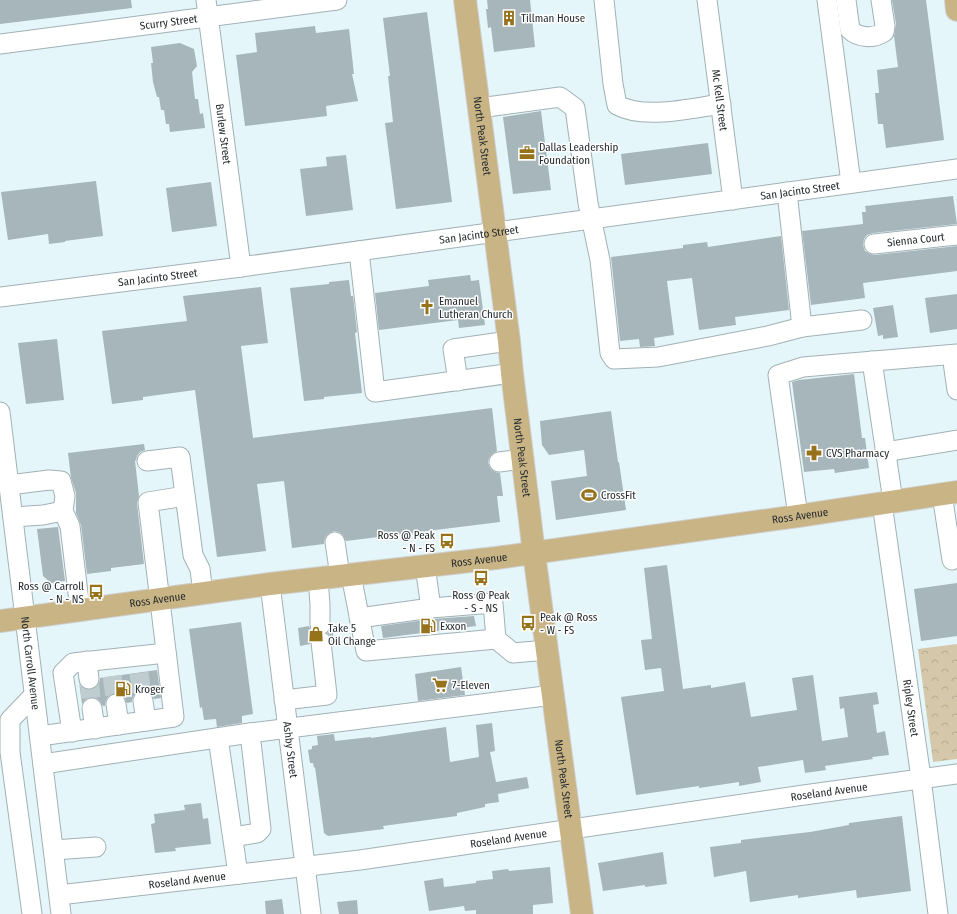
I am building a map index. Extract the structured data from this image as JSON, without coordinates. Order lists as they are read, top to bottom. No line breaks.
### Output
{"streets":{"main road":["North Peak Street","Ross Avenue"],"street":["Scurry Street","Mc Kell Street","Burlew Street","San Jacinto Street","Sienna Court","North Carroll Avenue","Ripley Street","Ashby Street","Roseland Avenue"]},"crossings":[["Scurry Street","Burlew Street"],["Mc Kell Street","San Jacinto Street"],["Burlew Street","San Jacinto Street"],["North Peak Street","San Jacinto Street"],["North Peak Street","Ross Avenue"],["North Peak Street","Roseland Avenue"],["Ross Avenue","North Carroll Avenue"],["Ross Avenue","Ripley Street"],["Ross Avenue","Ashby Street"],["North Carroll Avenue","Roseland Avenue"],["Ripley Street","Roseland Avenue"],["Ashby Street","Roseland Avenue"]],"places":{"building":["Tillman House"],"office":["Dallas Leadership Foundation"],"church":["Emanuel Lutheran Church"],"pharmacy":["CVS Pharmacy"],"sports":["CrossFit"],"bus stop":["Ross @ Peak - N - FS","Ross @ Peak - S - NS","Ross @ Carroll - N - NS","Peak @ Ross - W - FS"],"fuel station":["Exxon","Kroger"],"shop":["Take 5 Oil Change"],"supermarket":["7-Eleven"]}}
